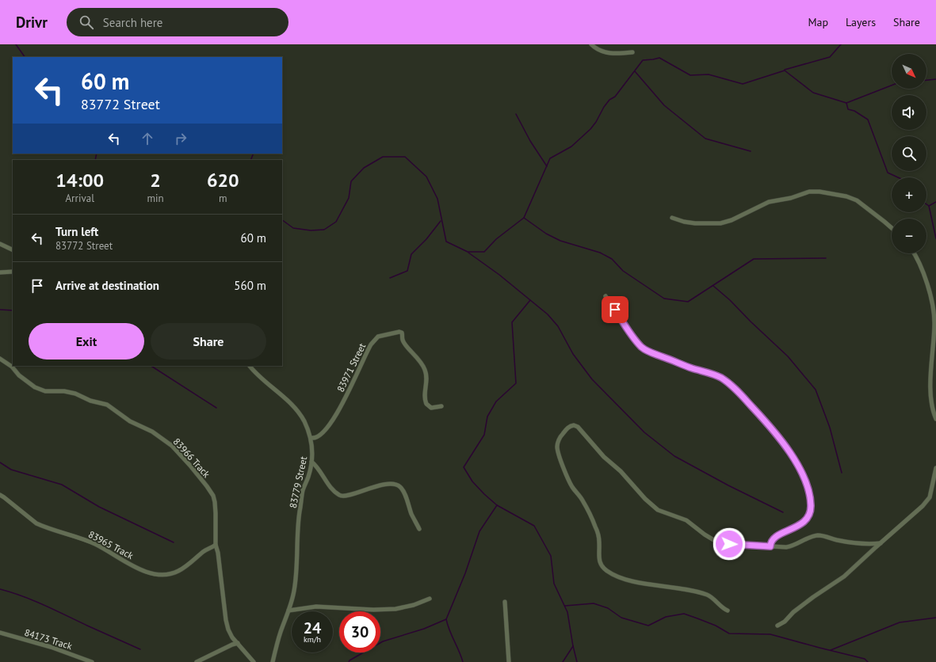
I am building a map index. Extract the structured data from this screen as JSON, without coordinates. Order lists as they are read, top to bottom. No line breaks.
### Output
{"streets":{"street":["83971 Street","83966 Track","83779 Street","83965 Track","84173 Track"]},"crossings":[["83971 Street","83779 Street"],["83966 Track","83965 Track"]],"north":"bottom right","page":{"header":"Drivr","search":"Search here","nav":["Map","Layers","Share"],"map_buttons":["+","−"],"turn":["60 m","83772 Street"],"eta":["14:00","Arrival","2","min","620","m"],"list":[{"name":"Turn left","note":"83772 Street","value":"60 m"},{"name":"Arrive at destination","value":"560 m"}],"buttons":["Exit","Share"],"speed":"24 km/h","limit":"30"}}
